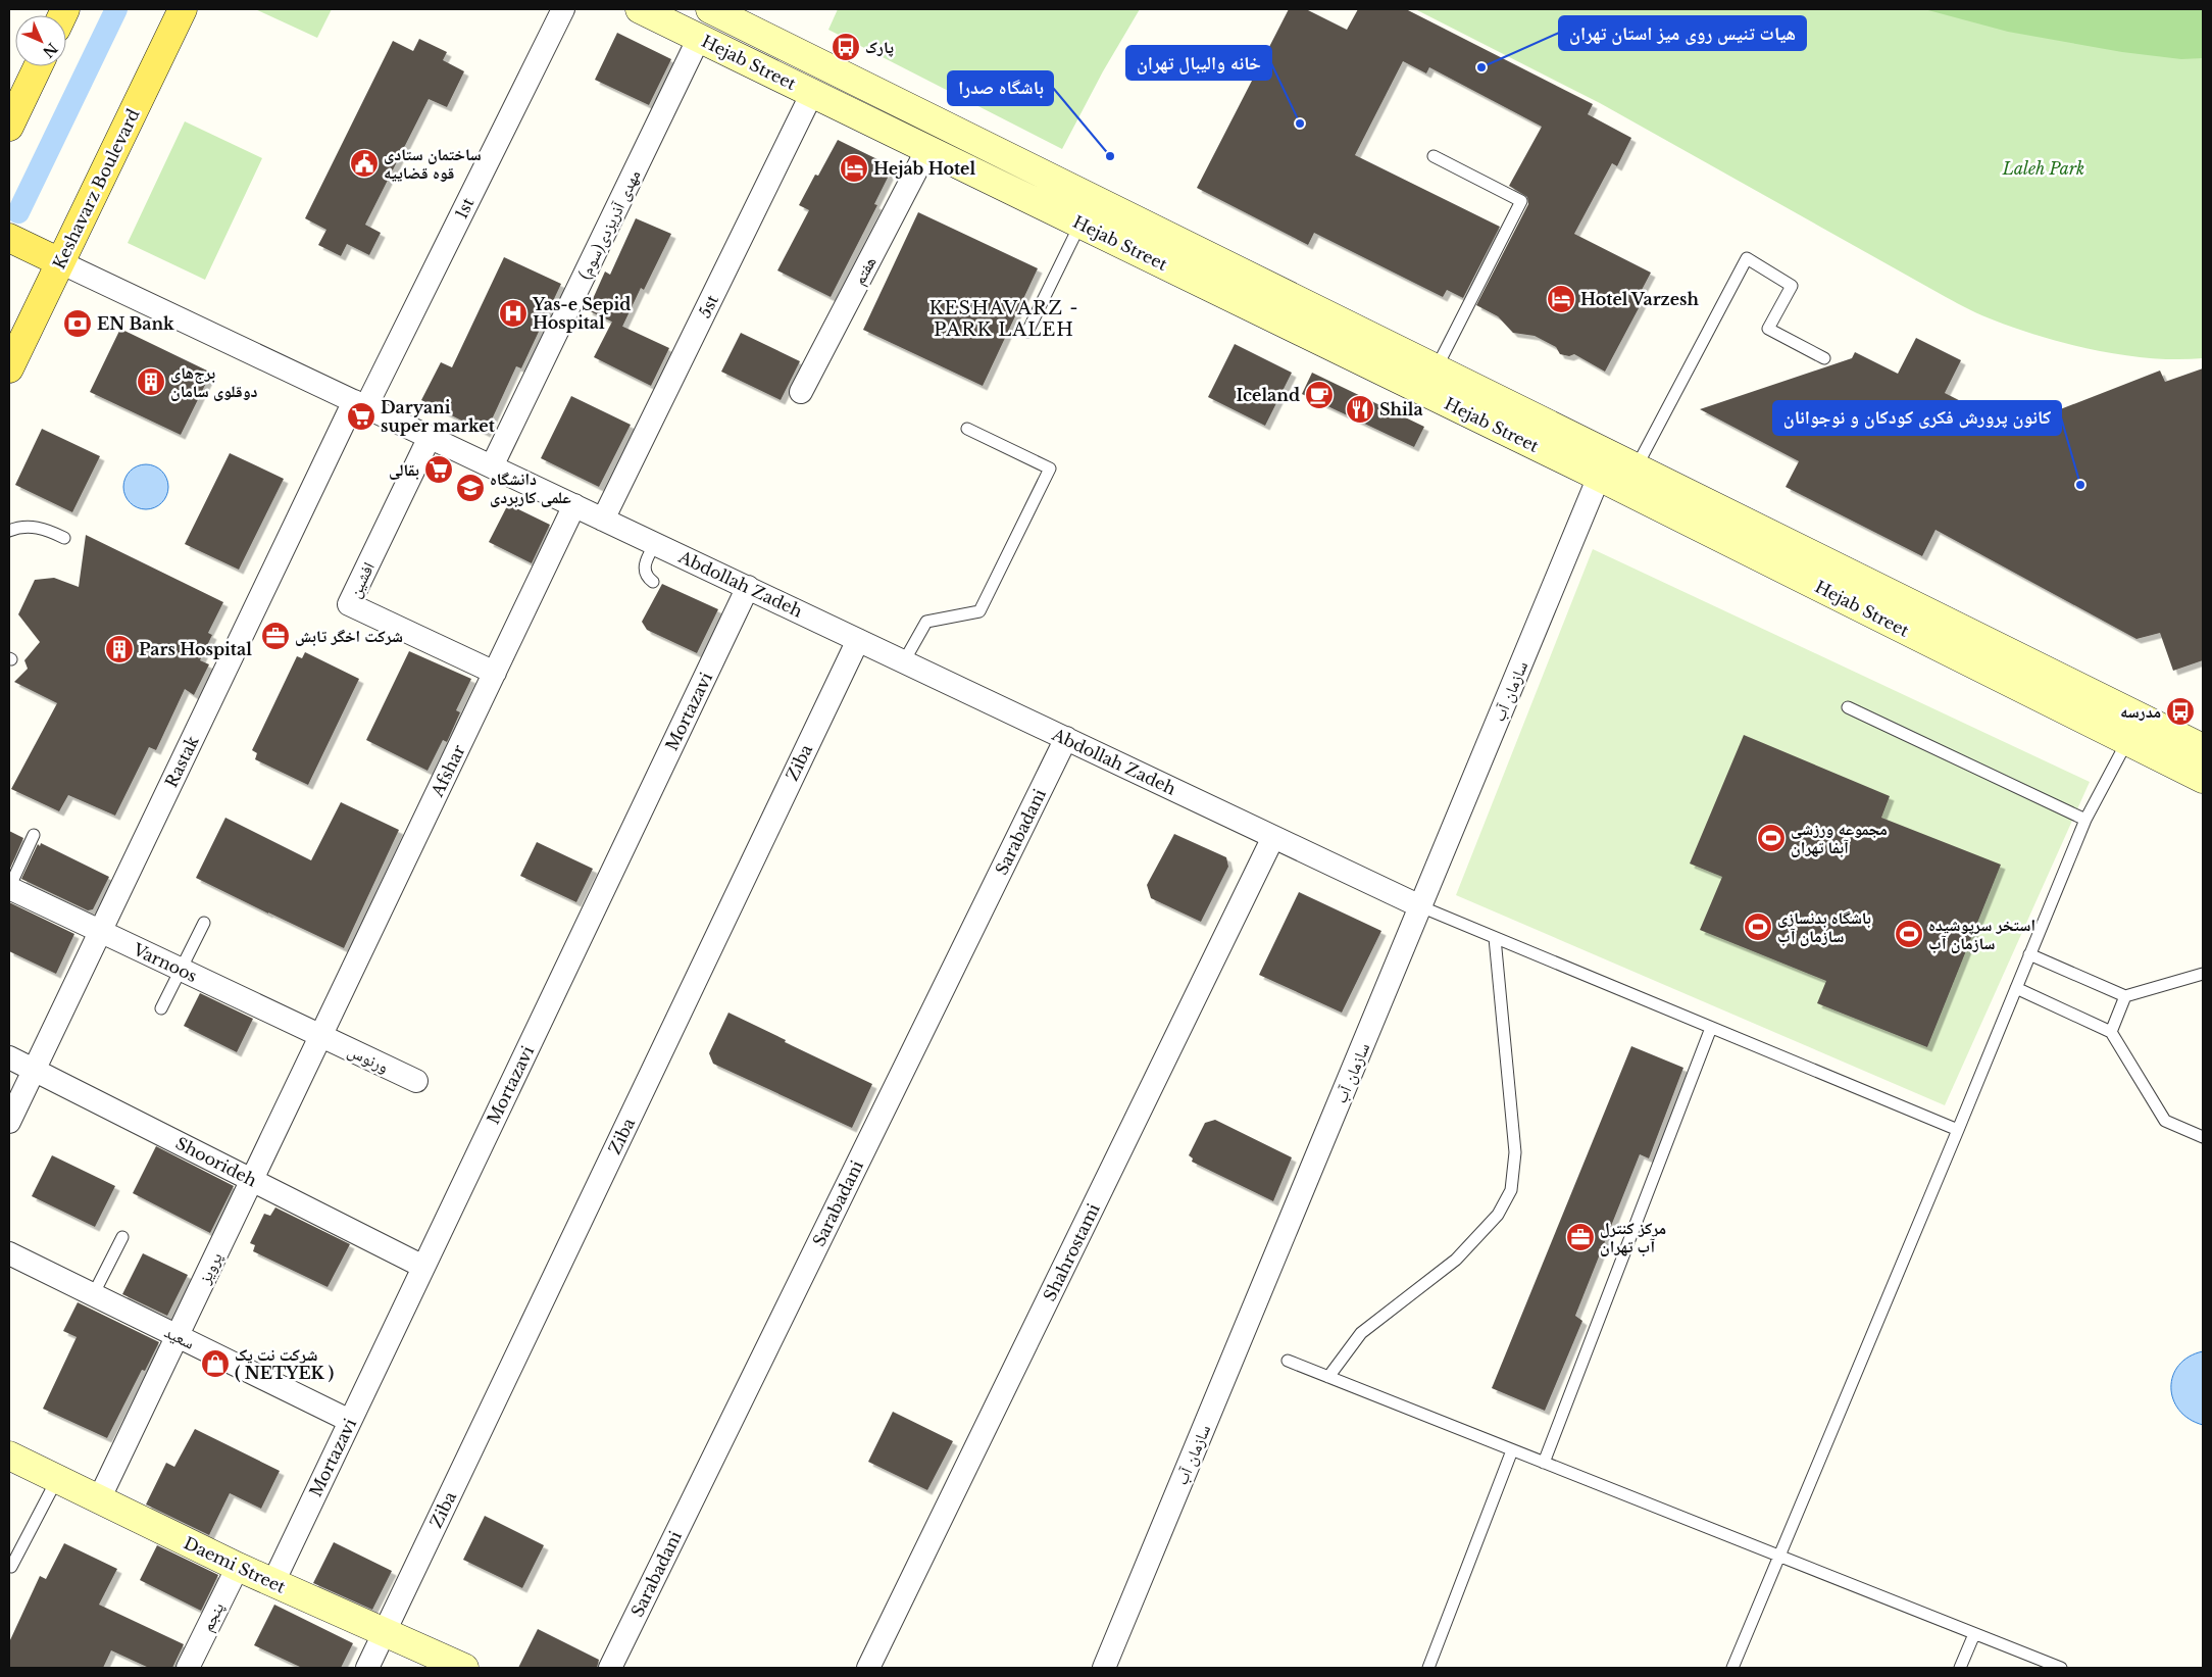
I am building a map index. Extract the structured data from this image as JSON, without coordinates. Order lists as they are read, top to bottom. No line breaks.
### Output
{"streets":{"main road":["Hejab Street","Keshavarz Boulevard","Daemi Street"],"street":["1st","مهدی آذریزدی(سوم)","هفتم","5st","افشین","Abdollah Zadeh","سازمان آب","Mortazavi","Rastak","Ziba","Afshar","Sarabadani","Varnoos","ورنوس","Shoorideh","Shahrostami","پرویز","سعید","پنجم"]},"crossings":[["Hejab Street","مهدی آذریزدی(سوم)"],["Hejab Street","هفتم"],["Hejab Street","5st"],["Hejab Street","سازمان آب"],["Keshavarz Boulevard","Abdollah Zadeh"],["1st","Abdollah Zadeh"],["1st","Rastak"],["مهدی آذریزدی(سوم)","Abdollah Zadeh"],["5st","Abdollah Zadeh"],["افشین","Abdollah Zadeh"],["افشین","Afshar"],["Abdollah Zadeh","سازمان آب"],["Abdollah Zadeh","Mortazavi"],["Abdollah Zadeh","Rastak"],["Abdollah Zadeh","Ziba"],["Abdollah Zadeh","Afshar"],["Abdollah Zadeh","Sarabadani"],["Abdollah Zadeh","Shahrostami"],["Mortazavi","Shoorideh"],["Mortazavi","سعید"],["Mortazavi","Daemi Street"],["Rastak","Varnoos"],["Rastak","Shoorideh"],["Ziba","Daemi Street"],["Afshar","Varnoos"],["Afshar","ورنوس"],["Afshar","پرویز"],["Varnoos","ورنوس"],["Varnoos","پرویز"],["ورنوس","پرویز"],["Shoorideh","پرویز"],["پرویز","سعید"],["پرویز","Daemi Street"],["Daemi Street","پنجم"]],"districts":["KESHAVARZ - PARK LALEH"],"parks":["Laleh Park"],"places":{"bus stop":["پارک","مدرسه"],"other":["هیات تنیس روی میز استان تهران","خانه والیبال تهران","باشگاه صدرا","کانون پرورش فکری کودکان و نوجوانان"],"public building":["ساختمان ستادی قوه قضاییه"],"hotel":["Hejab Hotel","Hotel Varzesh"],"hospital":["Yas-e Sepid Hospital"],"bank":["EN Bank"],"building":["برج‌های دوقلوی سامان","Pars Hospital"],"cafe":["Iceland"],"restaurant":["Shila"],"supermarket":["Daryani super market","بقالی"],"school or university":["دانشگاه علمی کاربردی"],"office":["شرکت اخگر تابش","مرکز کنترل آب تهران"],"sports":["مجموعه ورزشی آبفا تهران","باشگاه بدنسازی سازمان آب","استخر سرپوشیده سازمان آب"],"shop":["شرکت نت یک ( NETYEK )"]},"north":"bottom right"}
